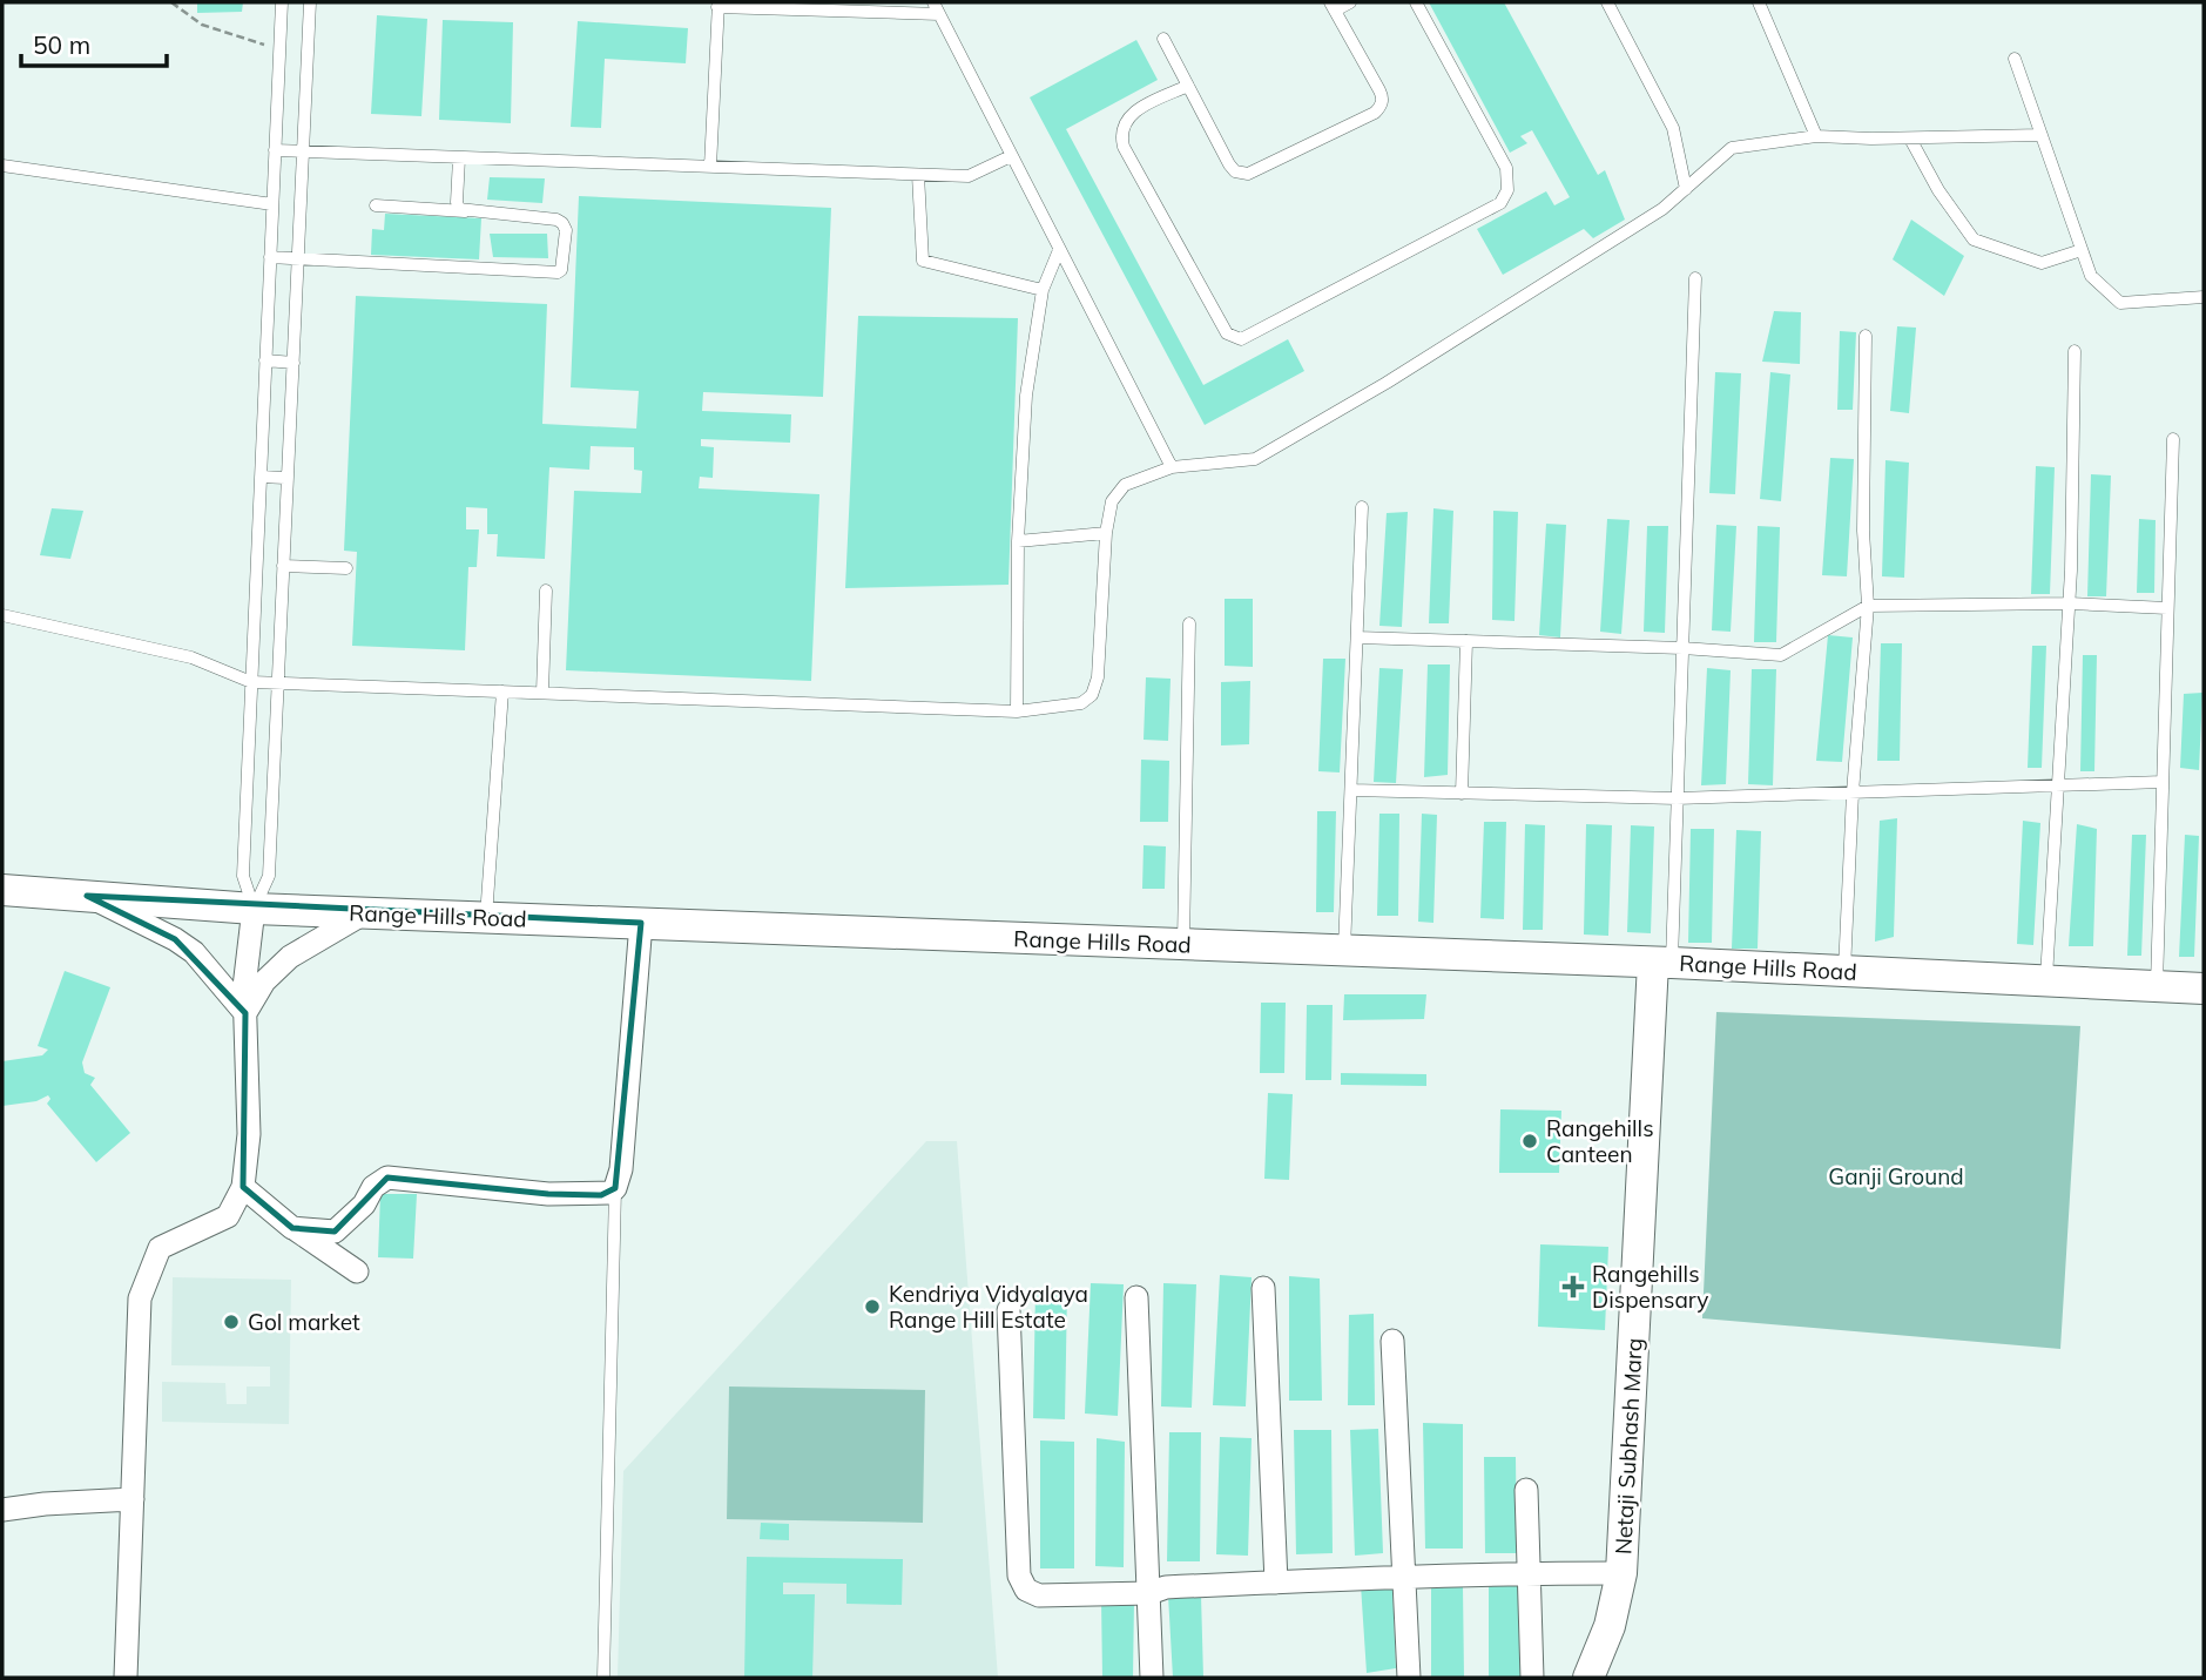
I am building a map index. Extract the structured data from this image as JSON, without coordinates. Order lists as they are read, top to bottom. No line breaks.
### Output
{"streets":{"street":["Range Hills Road","Netaji Subhash Marg"]},"crossings":[["Range Hills Road","Netaji Subhash Marg"]],"parks":["Ganji Ground"],"places":{"other":["Rangehills Canteen","Kendriya Vidyalaya Range Hill Estate","Gol market"],"health":["Rangehills Dispensary"]},"scale_bar":"50 m"}
